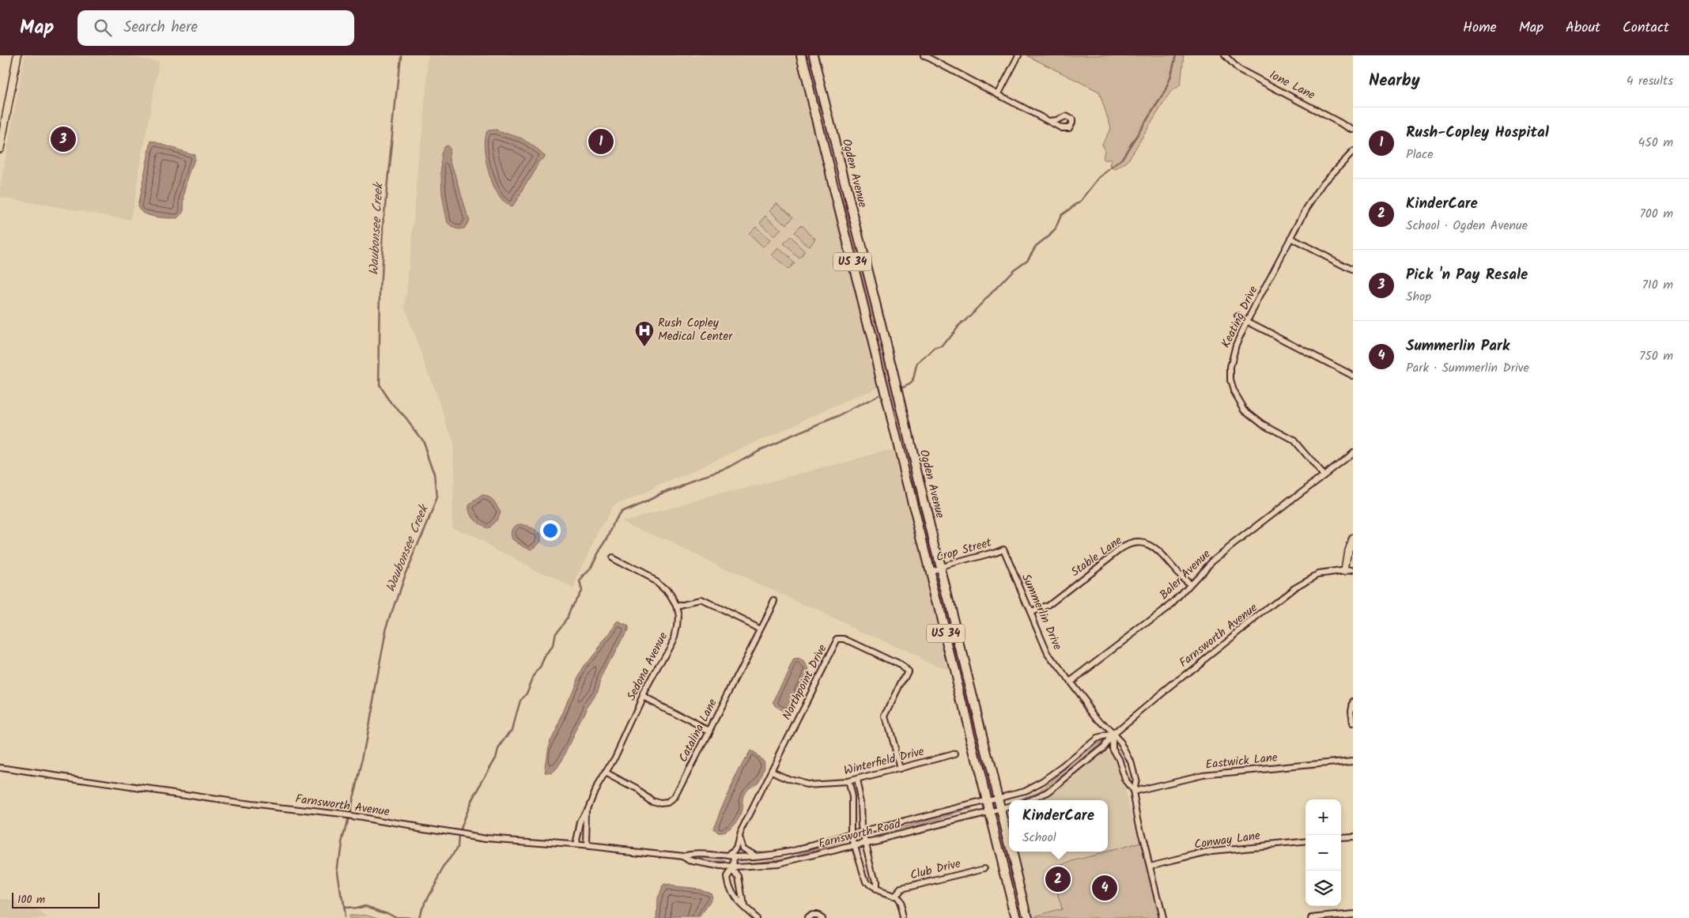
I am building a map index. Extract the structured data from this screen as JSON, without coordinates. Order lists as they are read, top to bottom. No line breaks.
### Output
{"streets":{"main road":["Ogden Avenue","US 34"],"street":["Ione Lane","Keating Drive","Crop Street","Stable Lane","Baler Avenue","Summerlin Drive","Farnsworth Avenue","Sedona Avenue","Northpoint Drive","Catalina Lane","Winterfield Drive","Eastwick Lane","Farnsworth Road","Conway Lane","Club Drive"]},"crossings":[["Ogden Avenue","Crop Street"],["Ogden Avenue","Farnsworth Avenue"],["Ogden Avenue","Farnsworth Road"],["Keating Drive","Baler Avenue"],["Crop Street","Summerlin Drive"],["Stable Lane","Baler Avenue"],["Stable Lane","Summerlin Drive"],["Baler Avenue","Summerlin Drive"],["Summerlin Drive","Farnsworth Avenue"],["Summerlin Drive","Eastwick Lane"],["Summerlin Drive","Conway Lane"],["Farnsworth Avenue","Sedona Avenue"],["Farnsworth Avenue","Northpoint Drive"],["Farnsworth Avenue","Farnsworth Road"],["Sedona Avenue","Catalina Lane"],["Northpoint Drive","Winterfield Drive"],["Northpoint Drive","Farnsworth Road"]],"water":["Waubonsee Creek"],"places":{"hospital":["Rush Copley Medical Center"]},"scale_bar":"100 m","page":{"header":"Map","search":"Search here","nav":["Home","Map","About","Contact"],"heading":["Nearby","4 results"],"list":[{"mark":"1","name":"Rush-Copley Hospital","note":"Place","value":"450 m"},{"mark":"2","name":"KinderCare","note":"School · Ogden Avenue","value":"700 m"},{"mark":"3","name":"Pick 'n Pay Resale","note":"Shop","value":"710 m"},{"mark":"4","name":"Summerlin Park","note":"Park · Summerlin Drive","value":"750 m"}],"pins":["3","1","2","4"],"map_buttons":["+","−"],"popup":["KinderCare","School"],"scale":"100 m"}}
